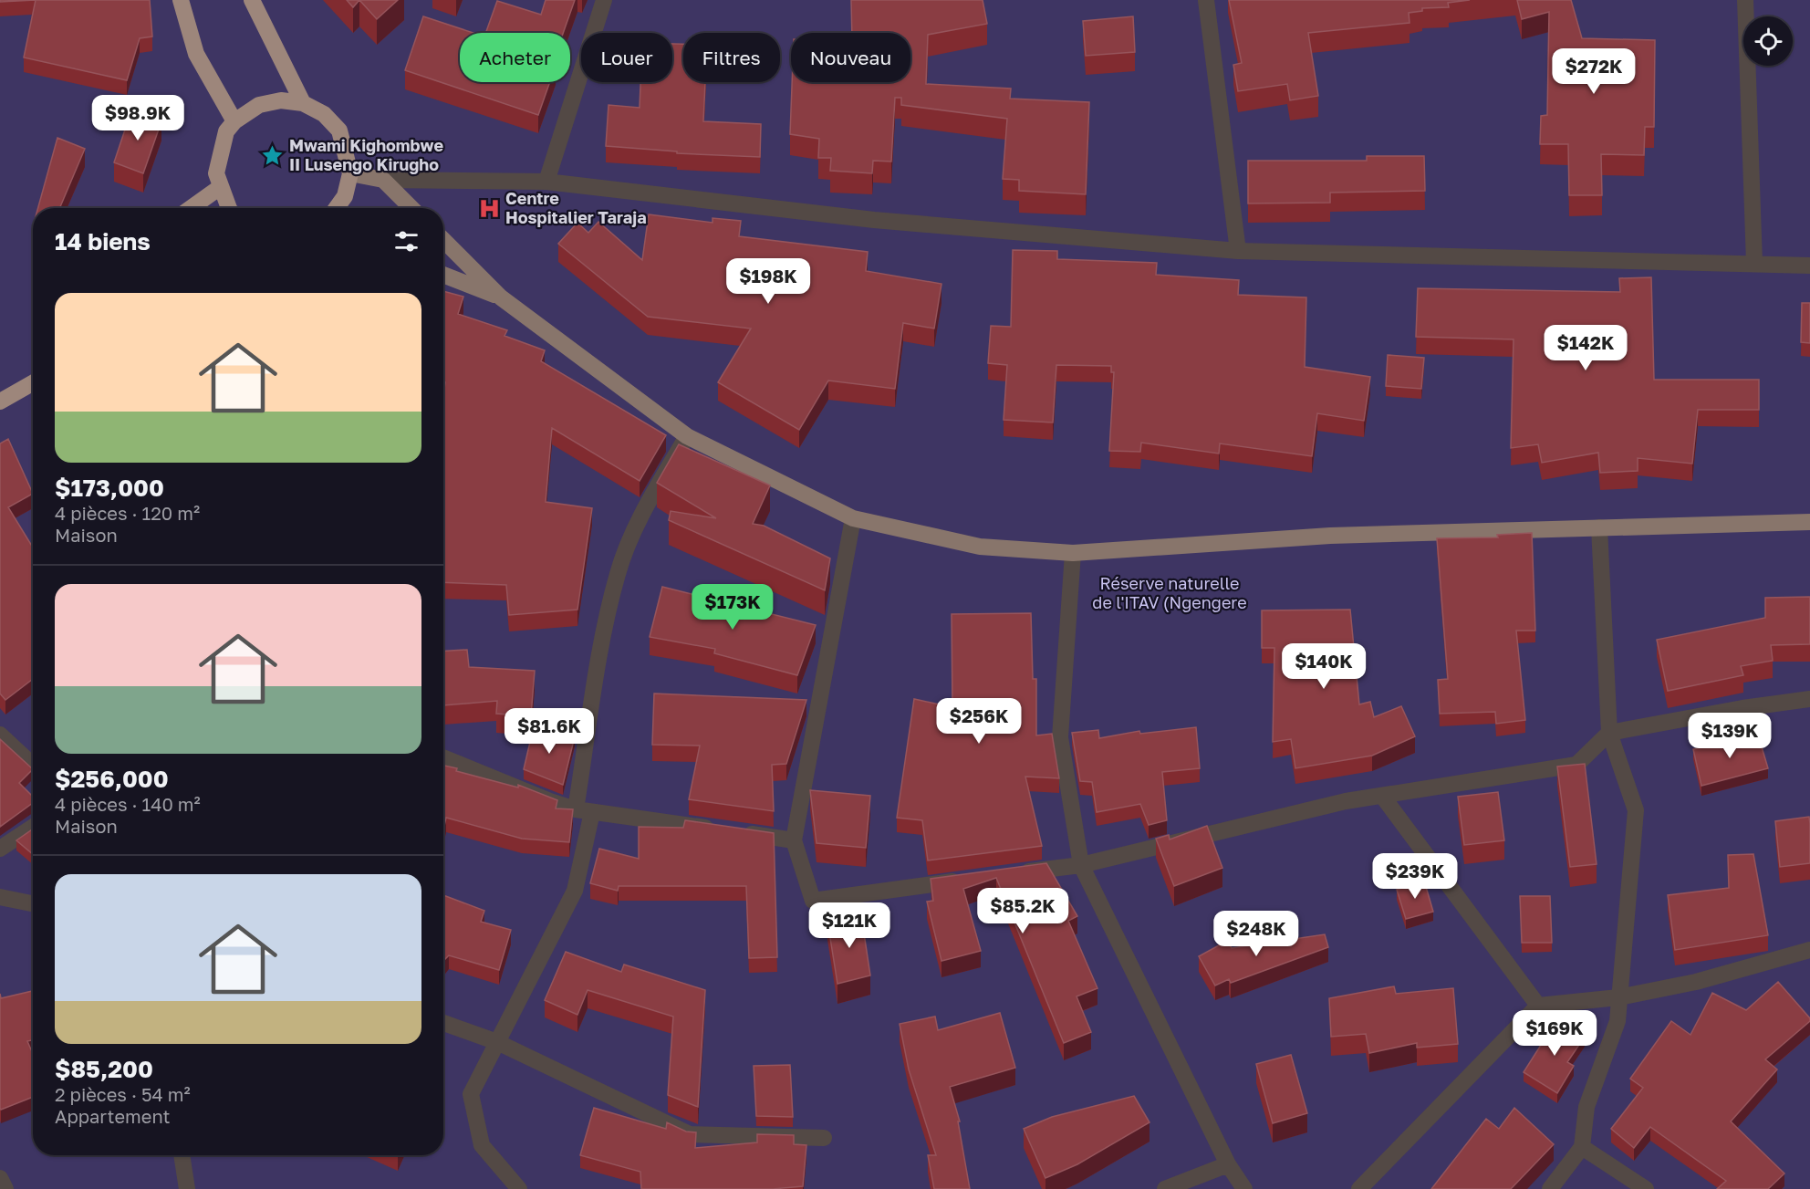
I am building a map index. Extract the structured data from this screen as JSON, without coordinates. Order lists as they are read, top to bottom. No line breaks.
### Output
{"parks":["Réserve naturelle de l'ITAV (Ngengere"],"places":{"place":["Mwami Kighombwe II Lusengo Kirugho"],"hospital":["Centre Hospitalier Taraja"]},"page":{"chip":["Acheter","Louer","Filtres","Nouveau"],"price":["$272K","$98.9K","$198K","$142K","$173K","$140K","$256K","$81.6K","$139K","$239K","$85.2K","$121K","$248K","$169K"],"heading":"14 biens","list":[{"name":"$173,000","note":"4 pièces · 120 m² · Maison"},{"name":"$256,000","note":"4 pièces · 140 m² · Maison"},{"name":"$85,200","note":"2 pièces · 54 m² · Appartement"}]}}
